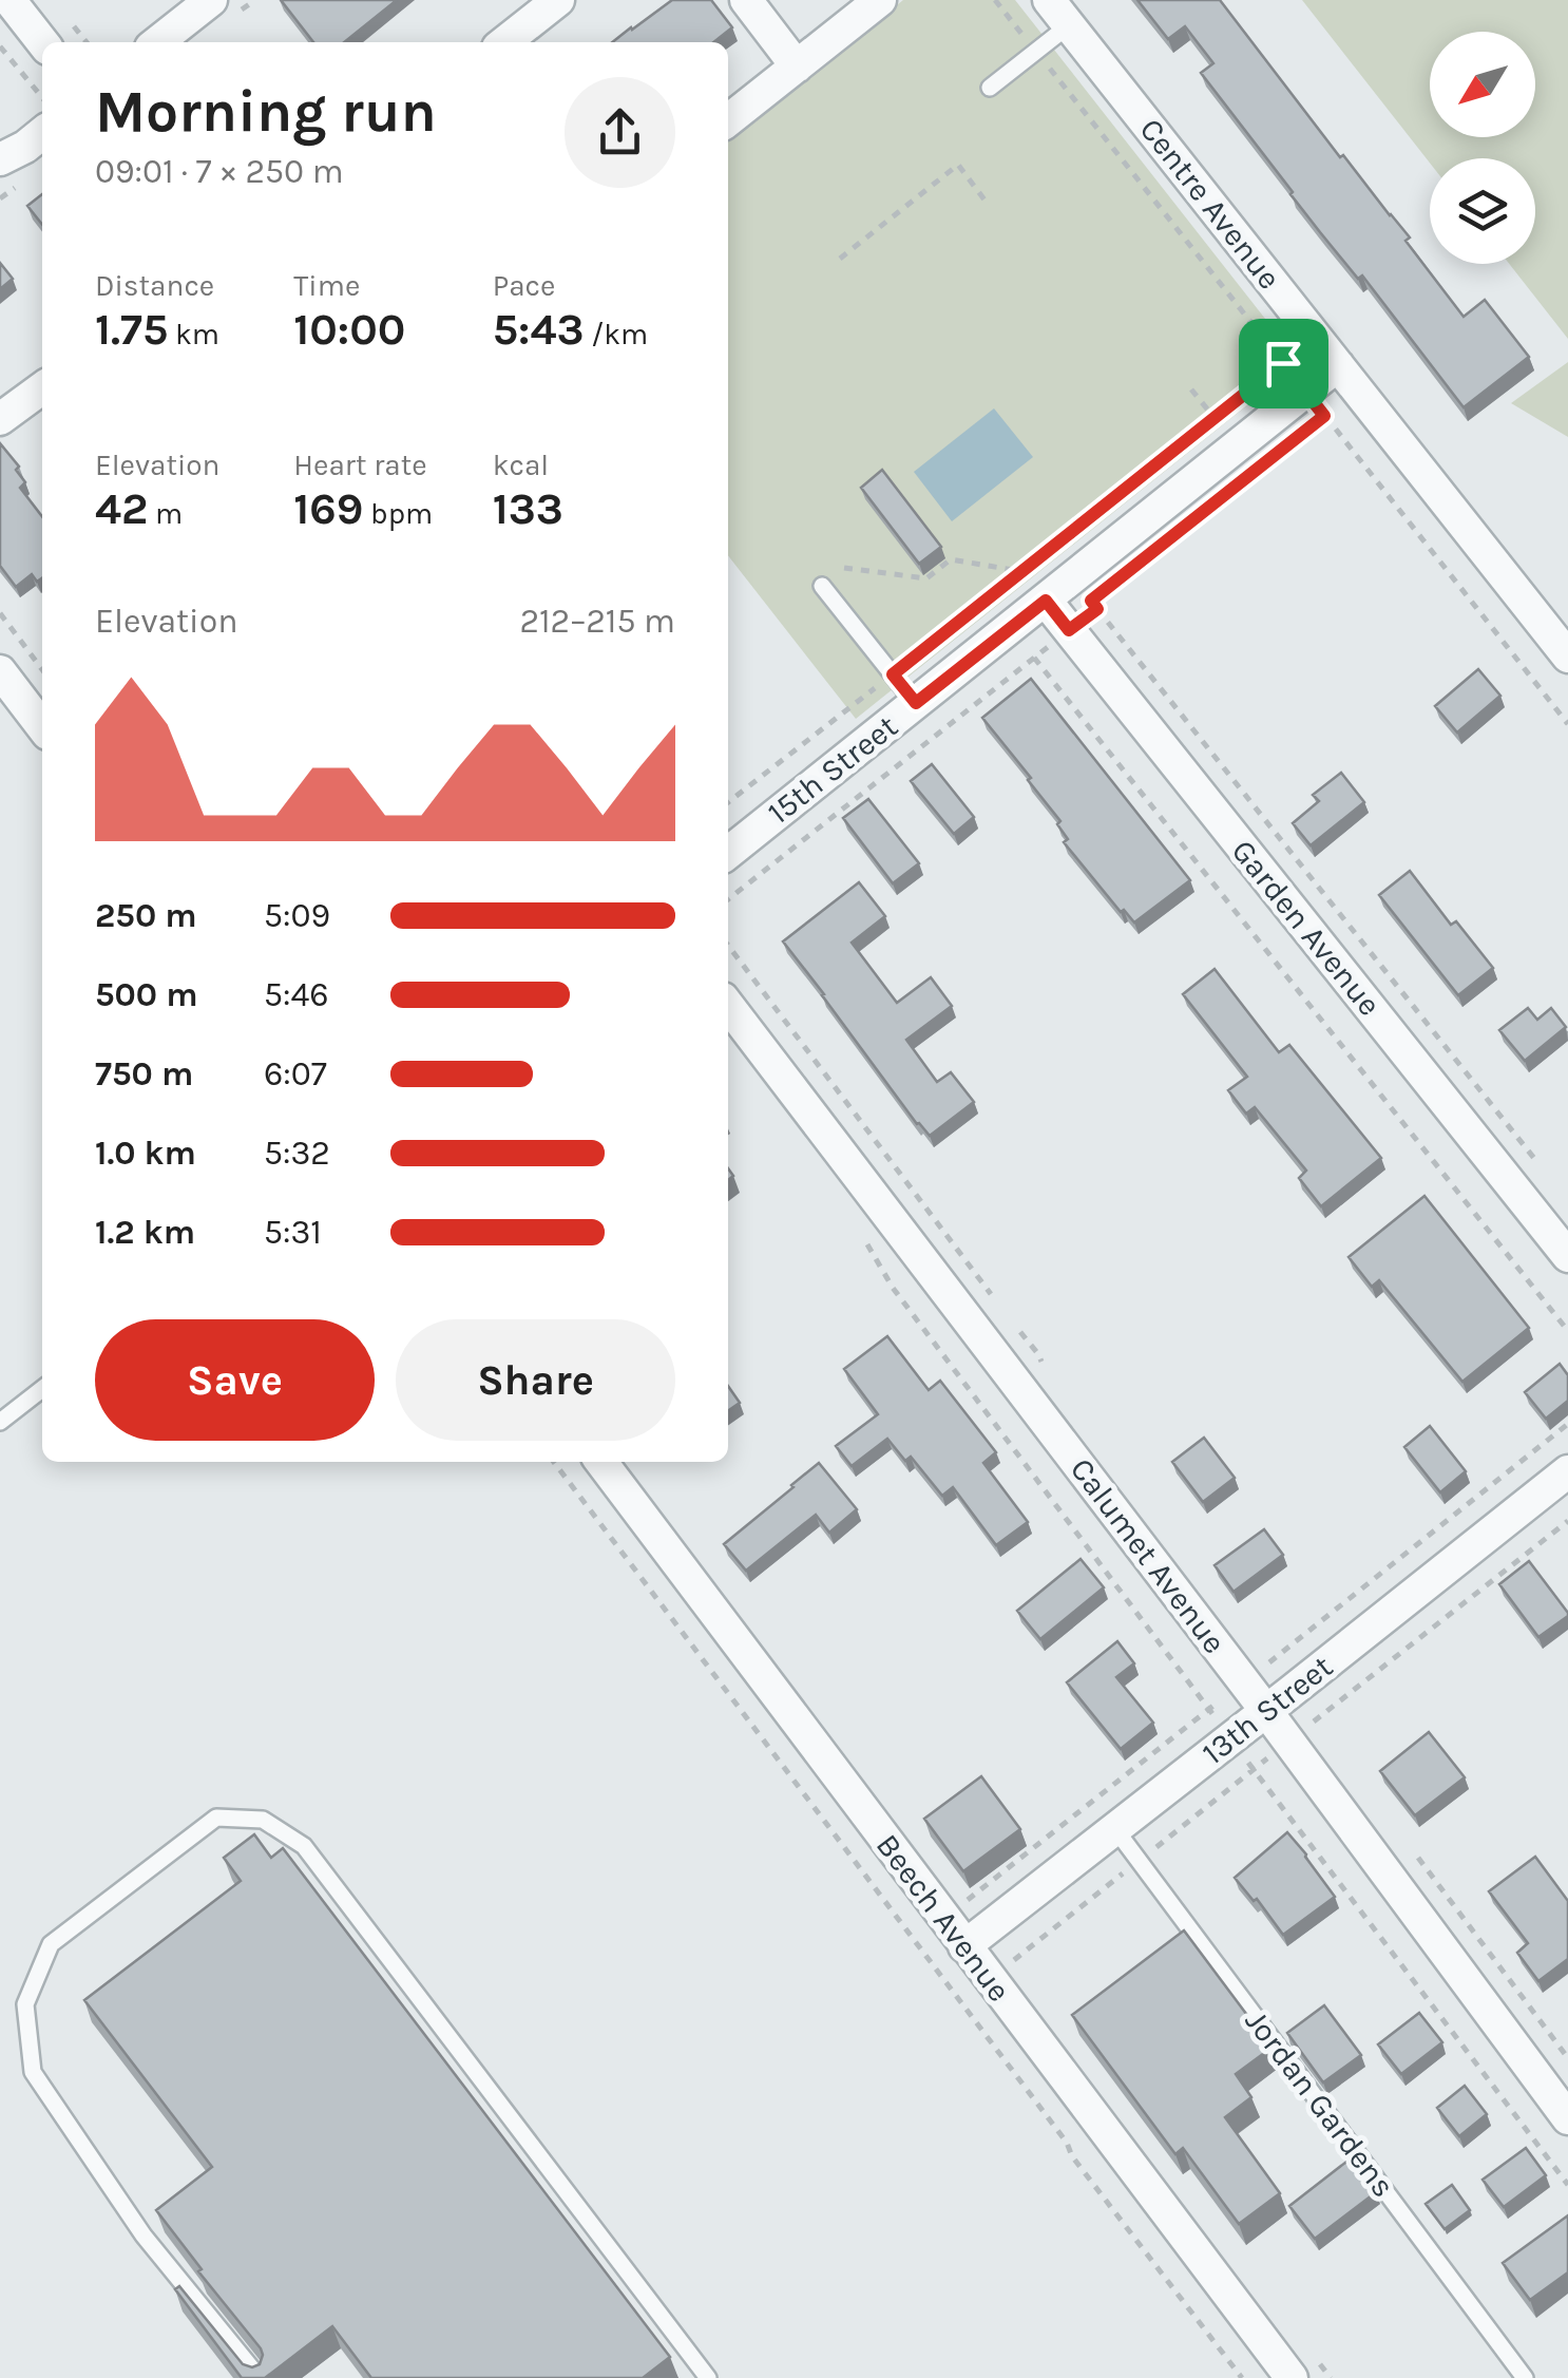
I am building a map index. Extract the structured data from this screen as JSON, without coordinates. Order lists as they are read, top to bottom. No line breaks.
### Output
{"streets":{"street":["Centre Avenue","15th Street","Garden Avenue","Calumet Avenue","13th Street","Beech Avenue"],"lane":["Jordan Gardens"]},"crossings":[["Centre Avenue","15th Street"],["15th Street","Garden Avenue"],["Calumet Avenue","13th Street"],["13th Street","Beech Avenue"],["13th Street","Jordan Gardens"]],"north":"bottom left","page":{"heading":["Morning run","09:01 · 7 × 250 m"],"stats":[["Distance","1.75 km"],["Time","10:00"],["Pace","5:43 /km"],["Elevation","42 m"],["Heart rate","169 bpm"],["kcal","133"]],"chart":["Elevation","212–215 m"],"list":[{"name":"250 m","note":"5:09"},{"name":"500 m","note":"5:46"},{"name":"750 m","note":"6:07"},{"name":"1.0 km","note":"5:32"},{"name":"1.2 km","note":"5:31"}],"buttons":["Save","Share"]}}
